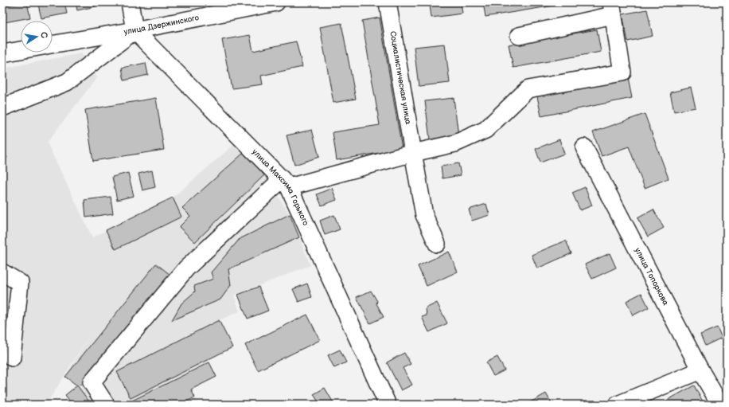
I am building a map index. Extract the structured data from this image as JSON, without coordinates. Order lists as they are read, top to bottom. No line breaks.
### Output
{"streets":{"street":["улица Дзержинского","Социалистическая улица","улица Максима Горького","улица Топоркова"]},"crossings":[["улица Дзержинского","улица Максима Горького"]],"north":"right"}
